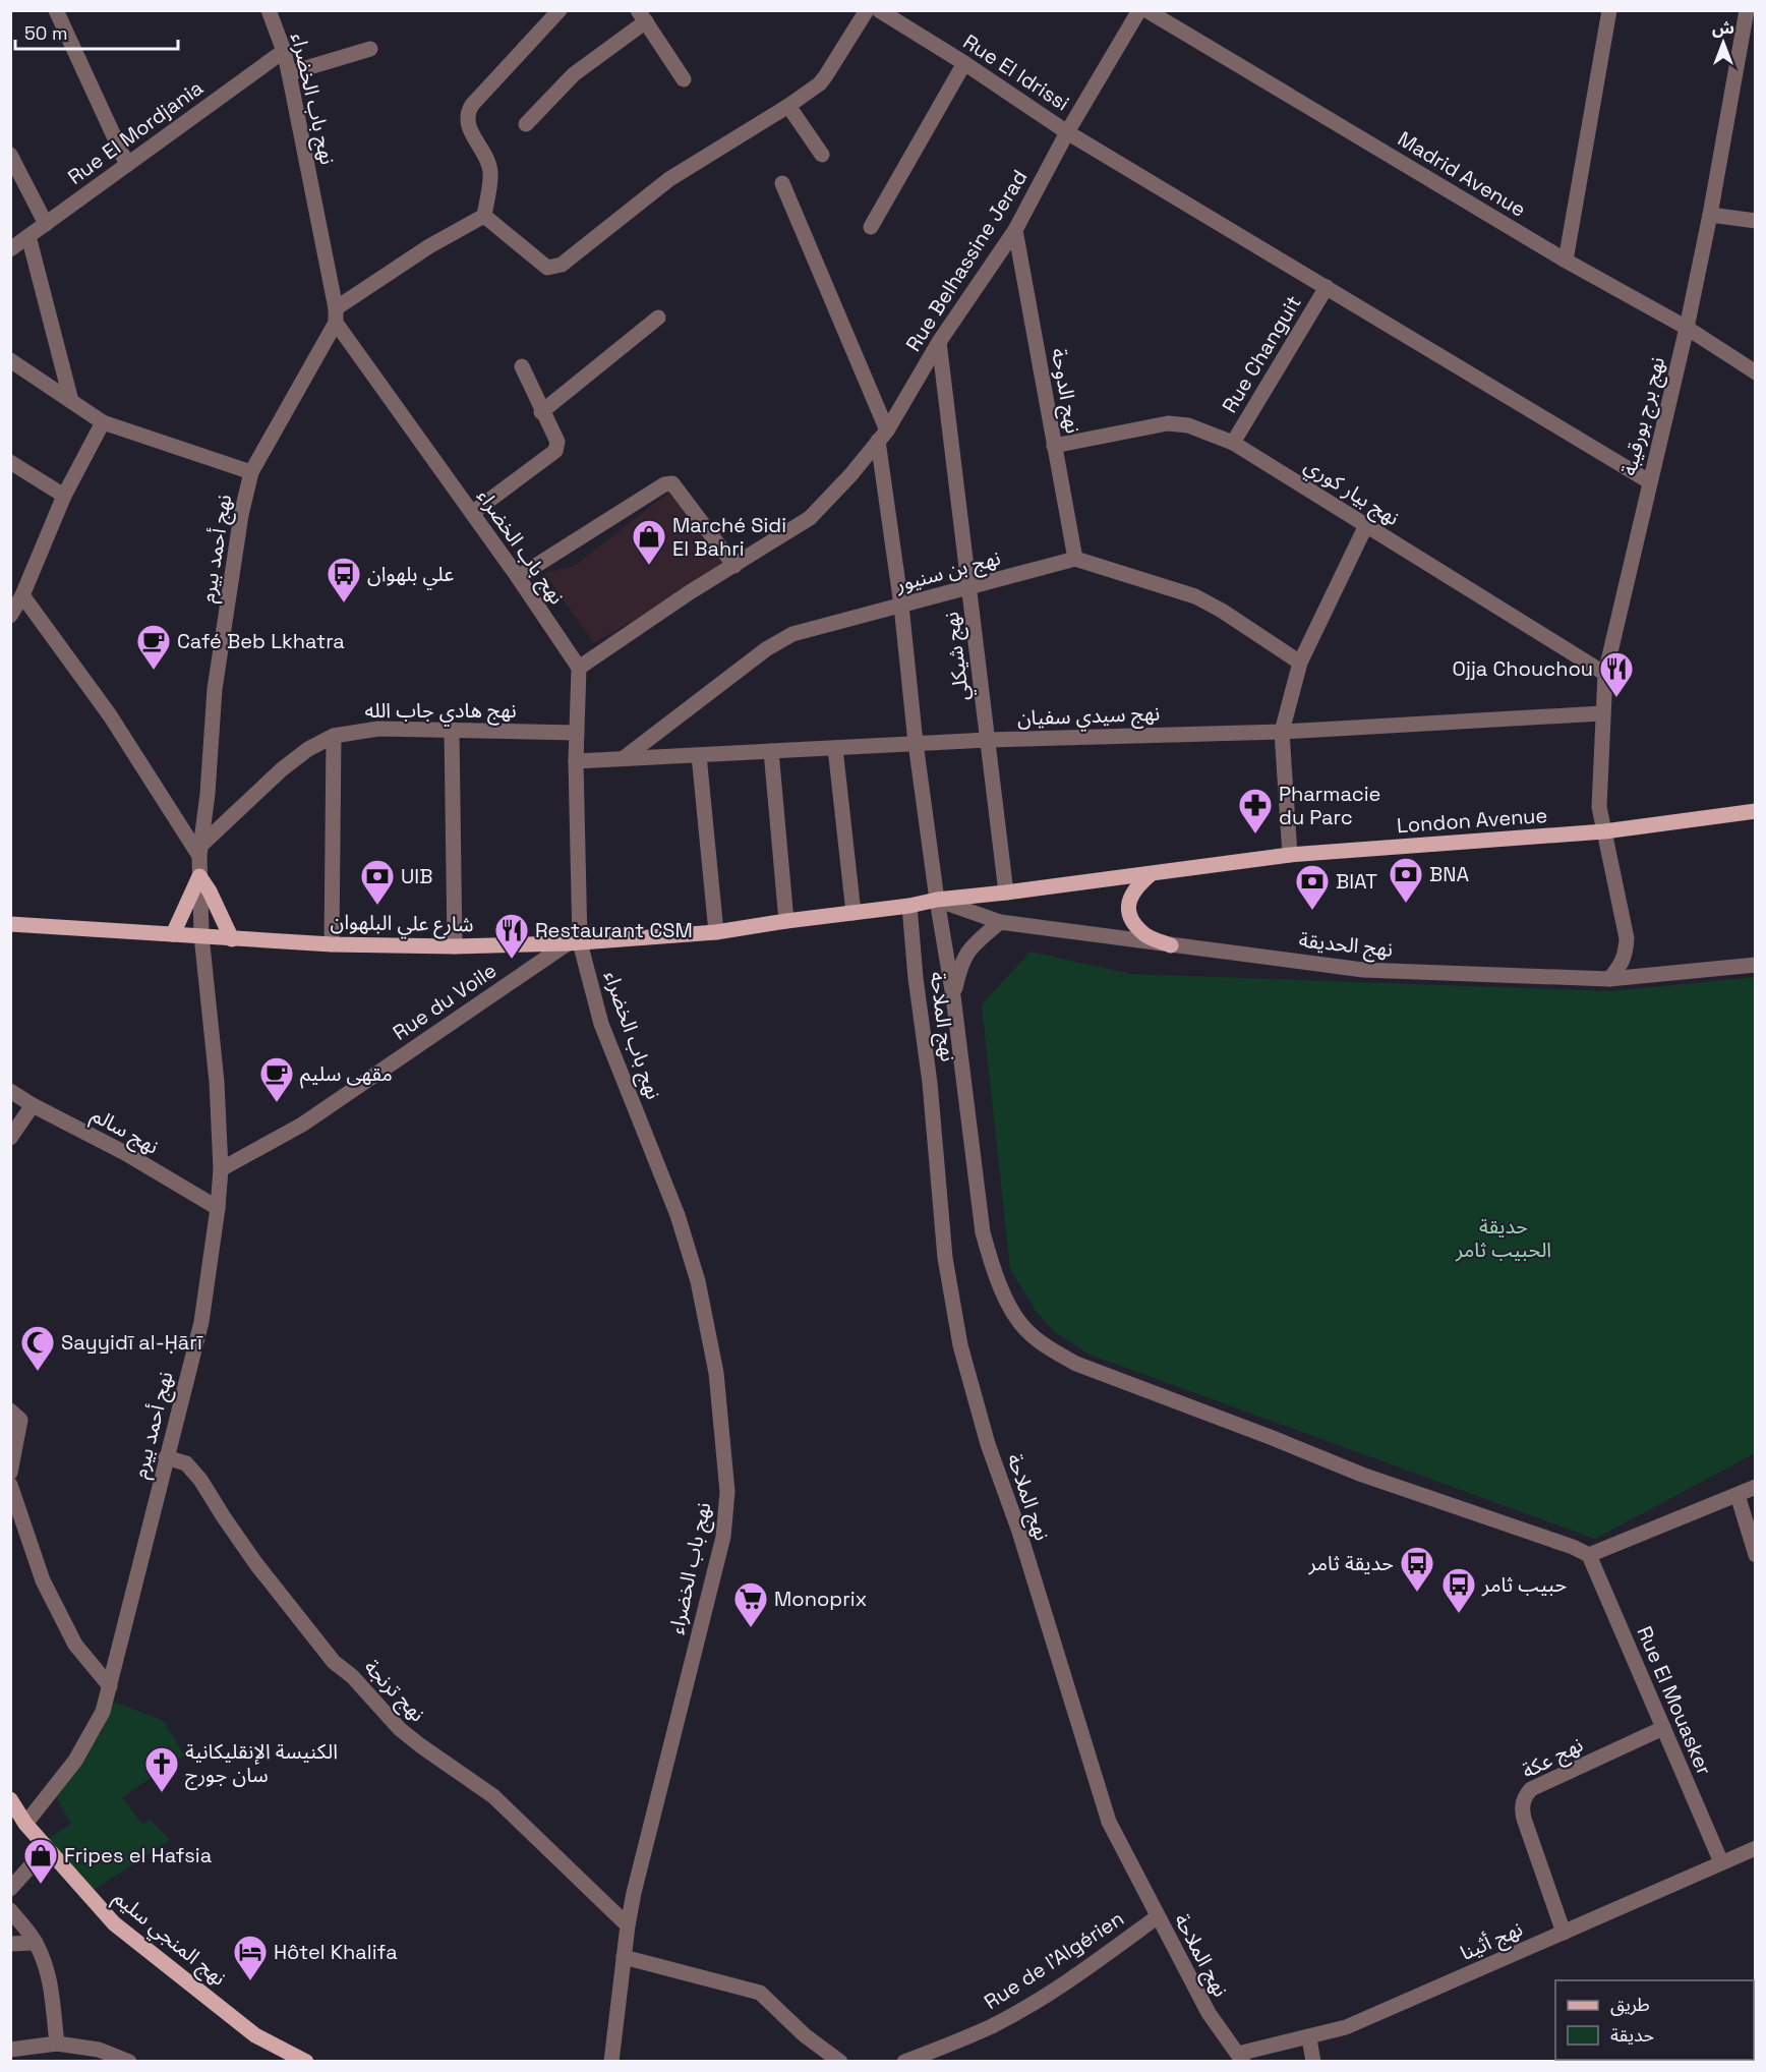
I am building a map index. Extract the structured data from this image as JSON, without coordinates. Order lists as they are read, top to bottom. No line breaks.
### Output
{"streets":{"main road":["London Avenue","شارع علي البلهوان","نهج المنجي سليم"],"street":["Rue El Idrissi","نهج باب الخضراء","Rue El Mordjania","Madrid Avenue","Rue Belhassine Jerad","Rue Changuit","نهج الدوحة","نهج برج بورقيبة","نهج بيار كوري","نهج أحمد بيرم","نهج بن سنيور","نهج شيكلي","نهج هادي جاب الله","نهج سيدي سفيان","نهج الحديقة","Rue du Voile","نهج الملاحة","نهج سالم","نهج ترنجة","Rue El Mouasker","نهج عكة","نهج أثينا","Rue de l'Algérien"]},"crossings":[["Rue El Idrissi","Rue Belhassine Jerad"],["Rue El Idrissi","Rue Changuit"],["Rue El Idrissi","نهج برج بورقيبة"],["نهج باب الخضراء","Rue El Mordjania"],["نهج باب الخضراء","Rue Belhassine Jerad"],["نهج باب الخضراء","نهج أحمد بيرم"],["نهج باب الخضراء","نهج هادي جاب الله"],["نهج باب الخضراء","نهج سيدي سفيان"],["نهج باب الخضراء","شارع علي البلهوان"],["نهج باب الخضراء","Rue du Voile"],["نهج باب الخضراء","نهج ترنجة"],["Madrid Avenue","نهج برج بورقيبة"],["Rue Belhassine Jerad","نهج الدوحة"],["Rue Belhassine Jerad","نهج شيكلي"],["Rue Changuit","نهج بيار كوري"],["نهج الدوحة","نهج بيار كوري"],["نهج الدوحة","نهج بن سنيور"],["نهج برج بورقيبة","نهج بيار كوري"],["نهج برج بورقيبة","نهج سيدي سفيان"],["نهج برج بورقيبة","London Avenue"],["نهج برج بورقيبة","نهج الحديقة"],["نهج أحمد بيرم","نهج هادي جاب الله"],["نهج أحمد بيرم","شارع علي البلهوان"],["نهج أحمد بيرم","Rue du Voile"],["نهج أحمد بيرم","نهج سالم"],["نهج أحمد بيرم","نهج ترنجة"],["نهج أحمد بيرم","نهج المنجي سليم"],["نهج بن سنيور","نهج شيكلي"],["نهج بن سنيور","نهج سيدي سفيان"],["نهج شيكلي","نهج سيدي سفيان"],["نهج شيكلي","London Avenue"],["London Avenue","شارع علي البلهوان"],["London Avenue","نهج الحديقة"],["شارع علي البلهوان","نهج الحديقة"],["شارع علي البلهوان","Rue du Voile"],["شارع علي البلهوان","نهج الملاحة"],["نهج الملاحة","نهج أثينا"],["نهج الملاحة","Rue de l'Algérien"],["Rue El Mouasker","نهج عكة"],["Rue El Mouasker","نهج أثينا"],["نهج عكة","نهج أثينا"]],"parks":["حديقة الحبيب ثامر"],"places":{"shop":["Marché Sidi El Bahri","Fripes el Hafsia"],"bus stop":["علي بلهوان","حديقة ثامر","حبيب ثامر"],"cafe":["Café Beb Lkhatra","مقهى سليم"],"restaurant":["Ojja Chouchou","Restaurant CSM"],"pharmacy":["Pharmacie du Parc"],"bank":["BNA","UIB","BIAT"],"mosque":["Sayyidī al-Ḥārī"],"supermarket":["Monoprix"],"church":["الكنيسة الإنقليكانية سان جورج"],"hotel":["Hôtel Khalifa"]},"legend":["طريق","حديقة"],"scale_bar":"50 m","north":"top"}
